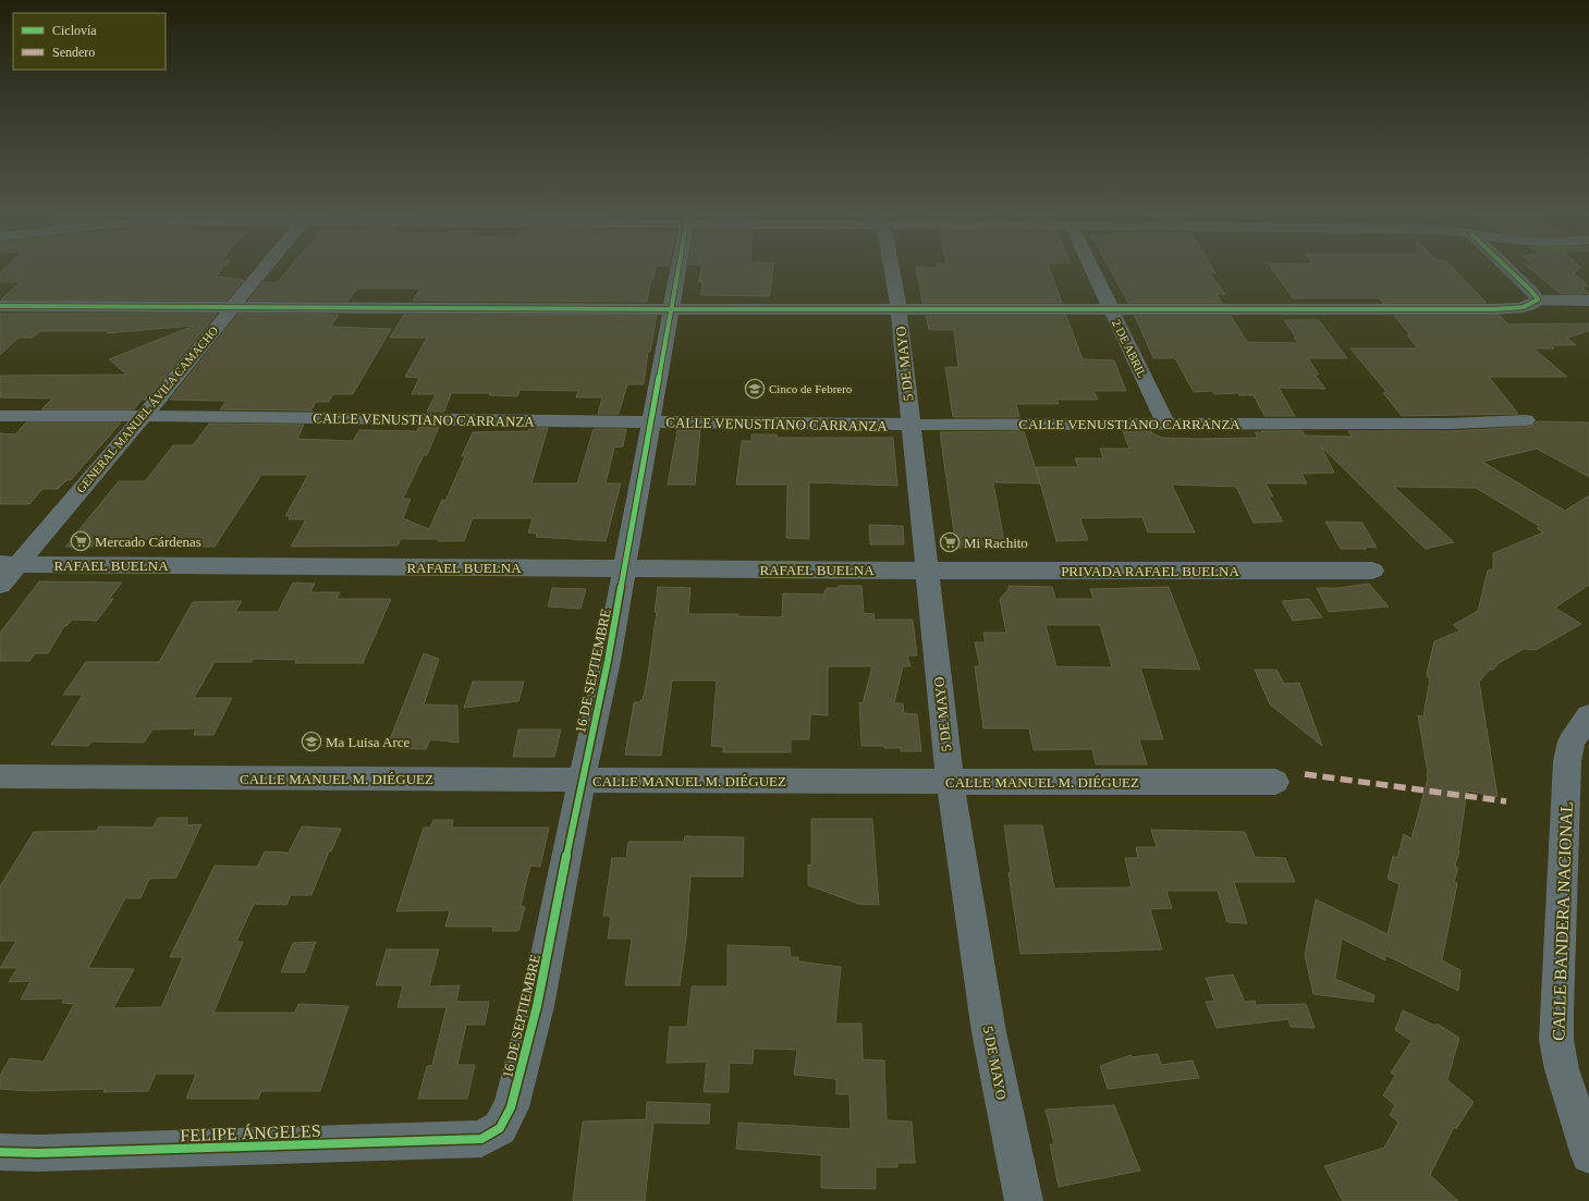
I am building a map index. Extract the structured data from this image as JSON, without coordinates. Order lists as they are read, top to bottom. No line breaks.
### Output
{"streets":{"street":["2 DE ABRIL","5 DE MAYO","GENERAL MANUEL ÁVILA CAMACHO","CALLE VENUSTIANO CARRANZA","RAFAEL BUELNA","PRIVADA RAFAEL BUELNA","16 DE SEPTIEMBRE","CALLE MANUEL M. DIÉGUEZ","CALLE BANDERA NACIONAL","FELIPE ÁNGELES"]},"crossings":[["2 DE ABRIL","CALLE VENUSTIANO CARRANZA"],["5 DE MAYO","CALLE VENUSTIANO CARRANZA"],["5 DE MAYO","RAFAEL BUELNA"],["5 DE MAYO","PRIVADA RAFAEL BUELNA"],["5 DE MAYO","CALLE MANUEL M. DIÉGUEZ"],["GENERAL MANUEL ÁVILA CAMACHO","CALLE VENUSTIANO CARRANZA"],["GENERAL MANUEL ÁVILA CAMACHO","RAFAEL BUELNA"],["CALLE VENUSTIANO CARRANZA","16 DE SEPTIEMBRE"],["RAFAEL BUELNA","PRIVADA RAFAEL BUELNA"],["RAFAEL BUELNA","16 DE SEPTIEMBRE"],["16 DE SEPTIEMBRE","CALLE MANUEL M. DIÉGUEZ"],["16 DE SEPTIEMBRE","FELIPE ÁNGELES"]],"places":{"school or university":["Cinco de Febrero","Ma Luisa Arce"],"supermarket":["Mercado Cárdenas","Mi Rachito"]},"legend":["Ciclovía","Sendero"]}
